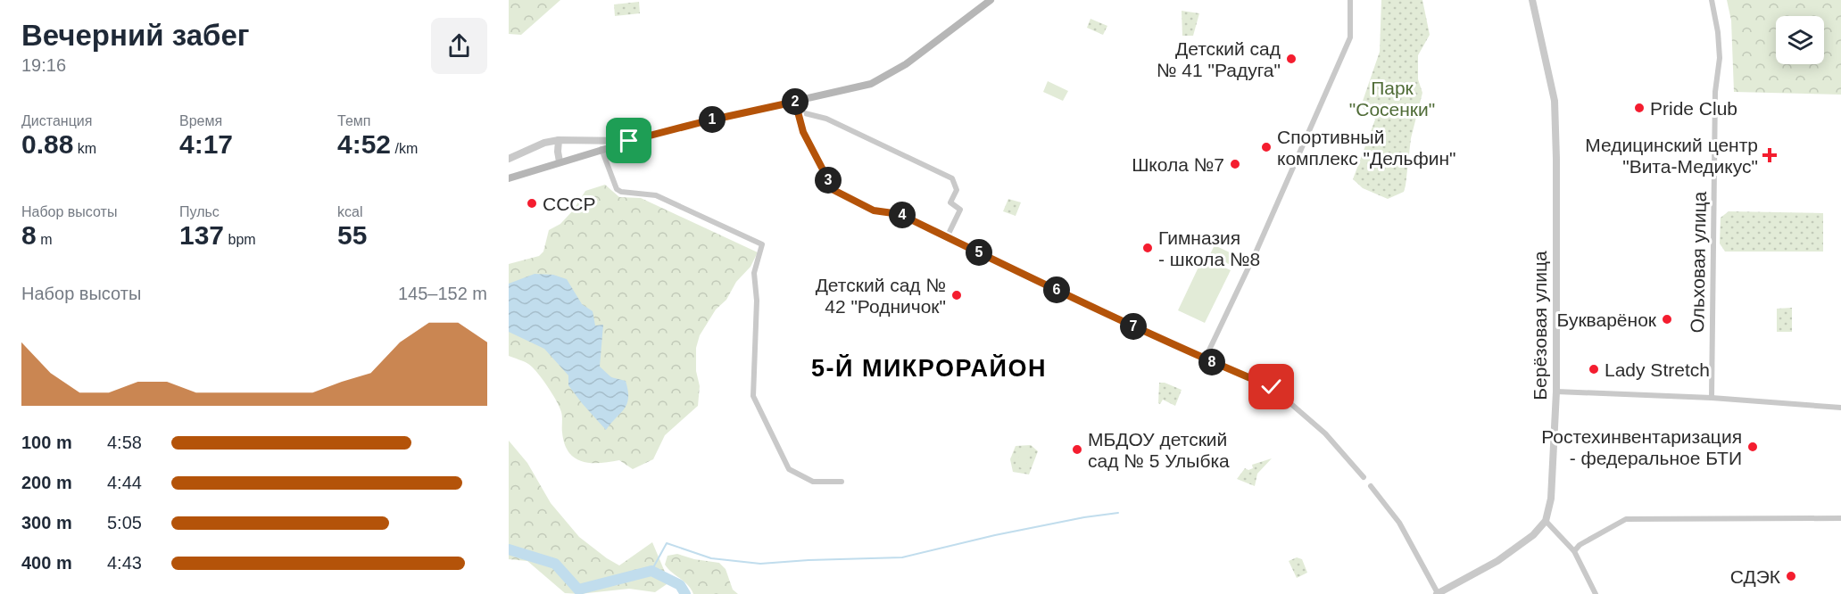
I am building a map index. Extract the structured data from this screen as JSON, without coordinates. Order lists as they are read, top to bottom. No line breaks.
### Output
{"streets":{"street":["Ольховая улица","Берёзовая улица"]},"districts":["5-Й МИКРОРАЙОН"],"parks":["Парк \"Сосенки\""],"places":{"other":["Детский сад № 41 \"Радуга\"","Pride Club","Спортивный комплекс \"Дельфин\"","Школа №7","СССР","Гимназия - школа №8","Детский сад № 42 \"Родничок\"","Букварёнок","Lady Stretch","Ростехинвентаризация - федеральное БТИ","МБДОУ детский сад № 5 Улыбка","СДЭК"],"health":["Медицинский центр \"Вита-Медикус\""]},"page":{"heading":["Вечерний забег","19:16"],"pins":["2","1","3","4","5","6","7","8"],"stats":[["Дистанция","0.88 km"],["Время","4:17"],["Темп","4:52 /km"],["Набор высоты","8 m"],["Пульс","137 bpm"],["kcal","55"]],"chart":["Набор высоты","145–152 m"],"list":[{"name":"100 m","note":"4:58"},{"name":"200 m","note":"4:44"},{"name":"300 m","note":"5:05"},{"name":"400 m","note":"4:43"}]}}
